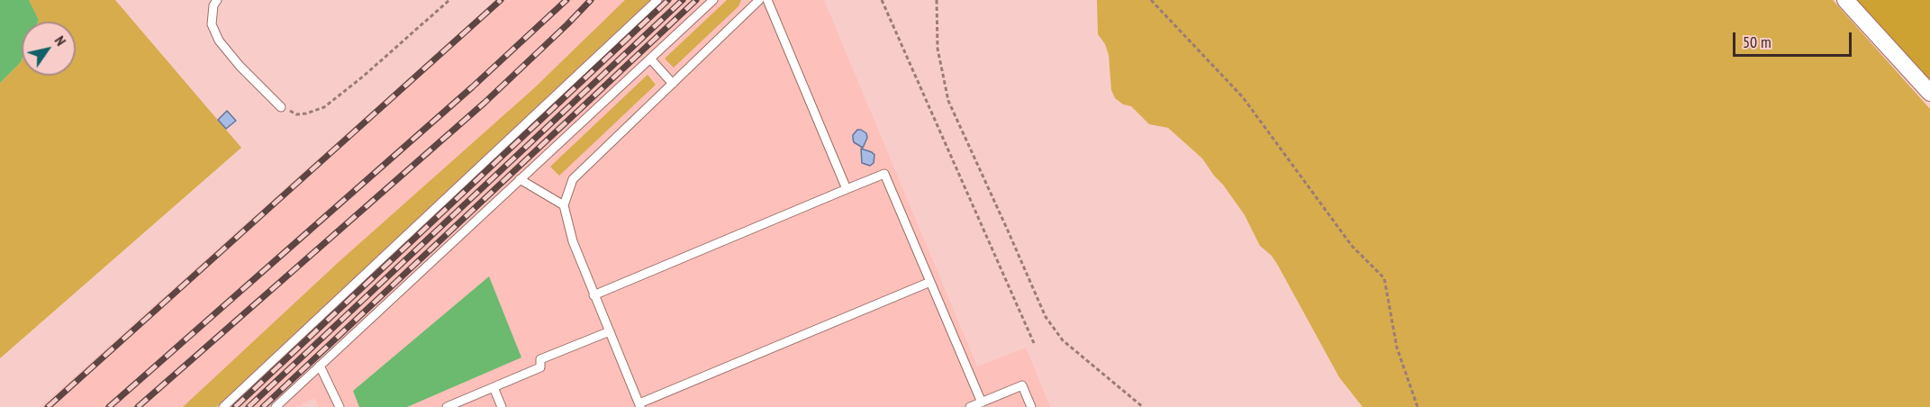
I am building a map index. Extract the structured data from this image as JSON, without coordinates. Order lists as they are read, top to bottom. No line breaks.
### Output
{"scale_bar":"50 m","north":"top right"}
